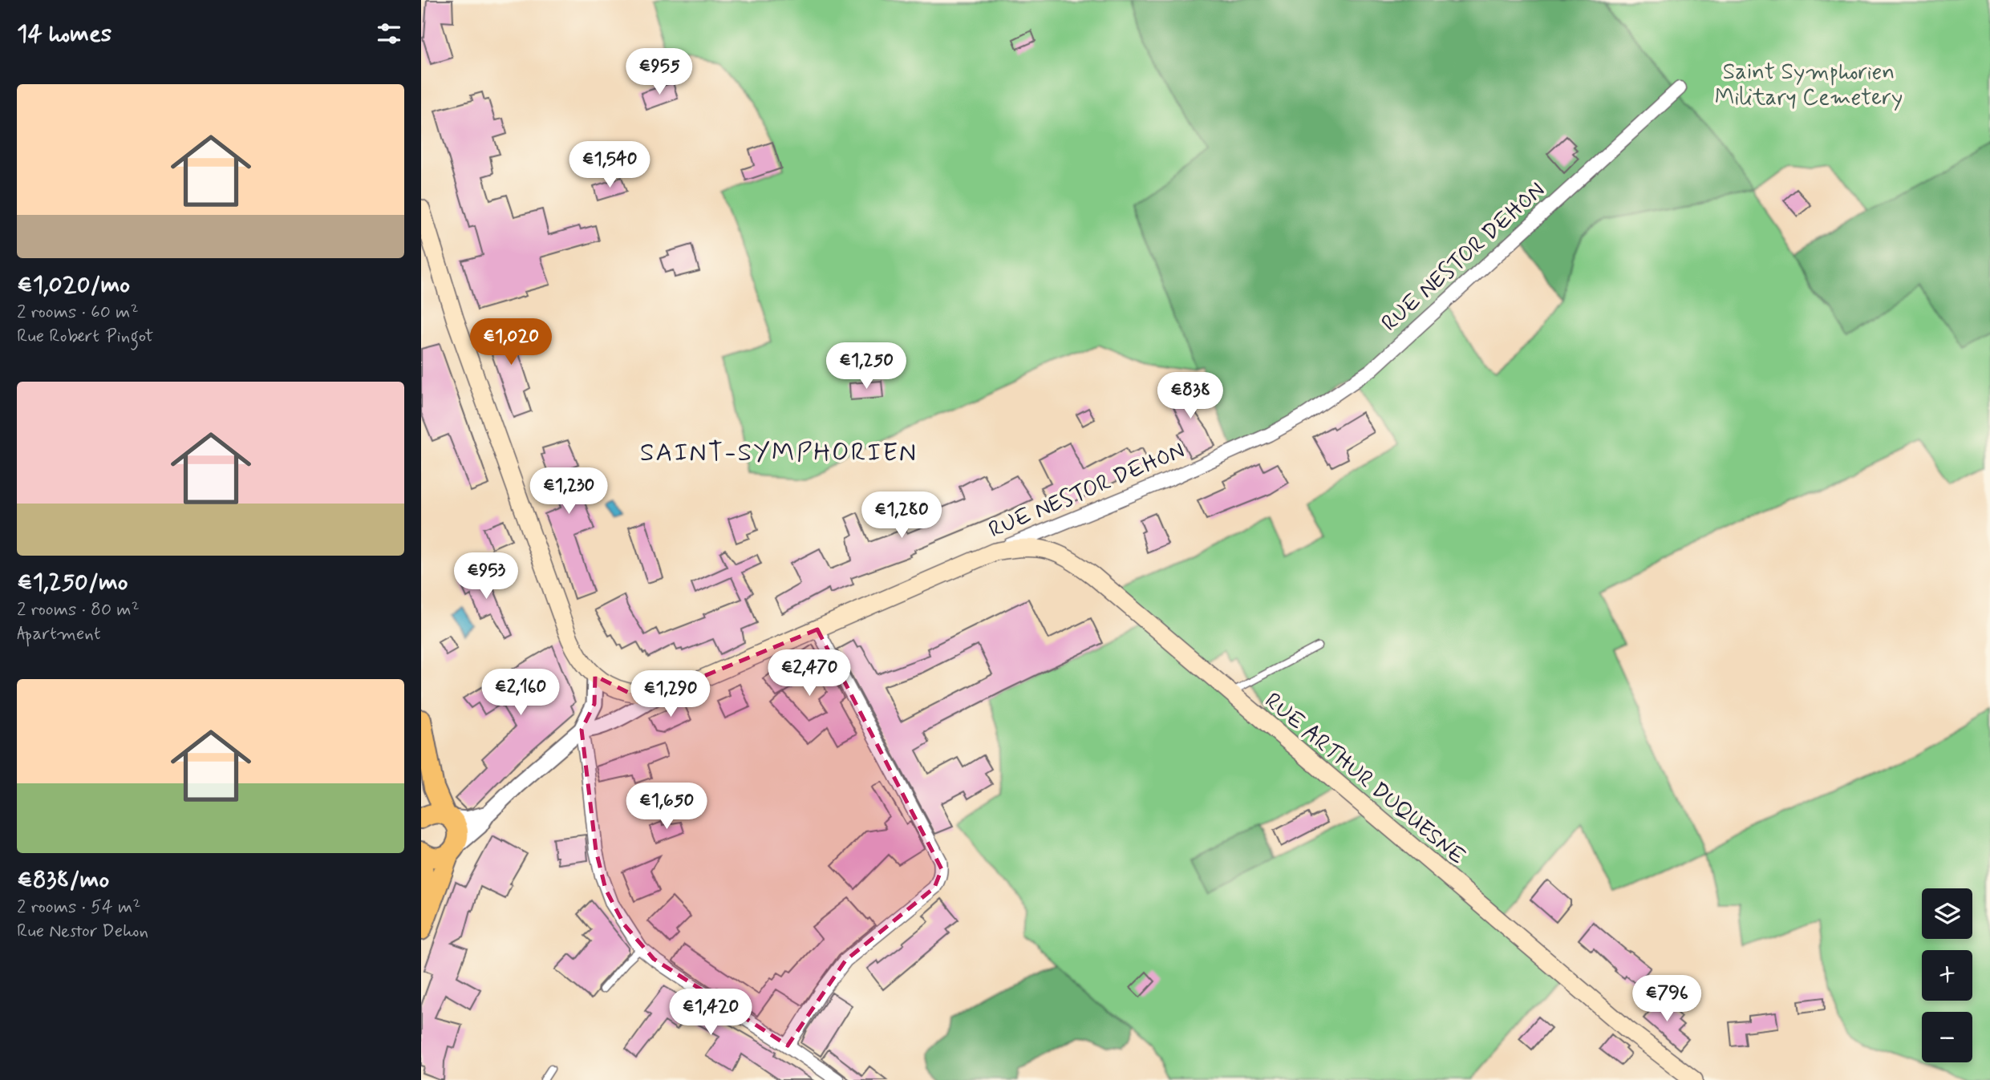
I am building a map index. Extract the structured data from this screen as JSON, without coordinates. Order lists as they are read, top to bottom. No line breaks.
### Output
{"streets":{"main road":["RUE NESTOR DEHON","RUE ARTHUR DUQUESNE"]},"crossings":[["RUE NESTOR DEHON","RUE ARTHUR DUQUESNE"]],"districts":["SAINT-SYMPHORIEN"],"parks":["Saint Symphorien Military Cemetery"],"page":{"heading":"14 homes","price":["€955","€1,540","€1,020","€1,250","€838","€1,230","€1,280","€953","€2,470","€2,160","€1,290","€1,650","€796","€1,420"],"list":[{"name":"€1,020/mo","note":"2 rooms · 60 m² · Rue Robert Pingot"},{"name":"€1,250/mo","note":"2 rooms · 80 m² · Apartment"},{"name":"€838/mo","note":"2 rooms · 54 m² · Rue Nestor Dehon"}],"map_buttons":["+","−"]}}
